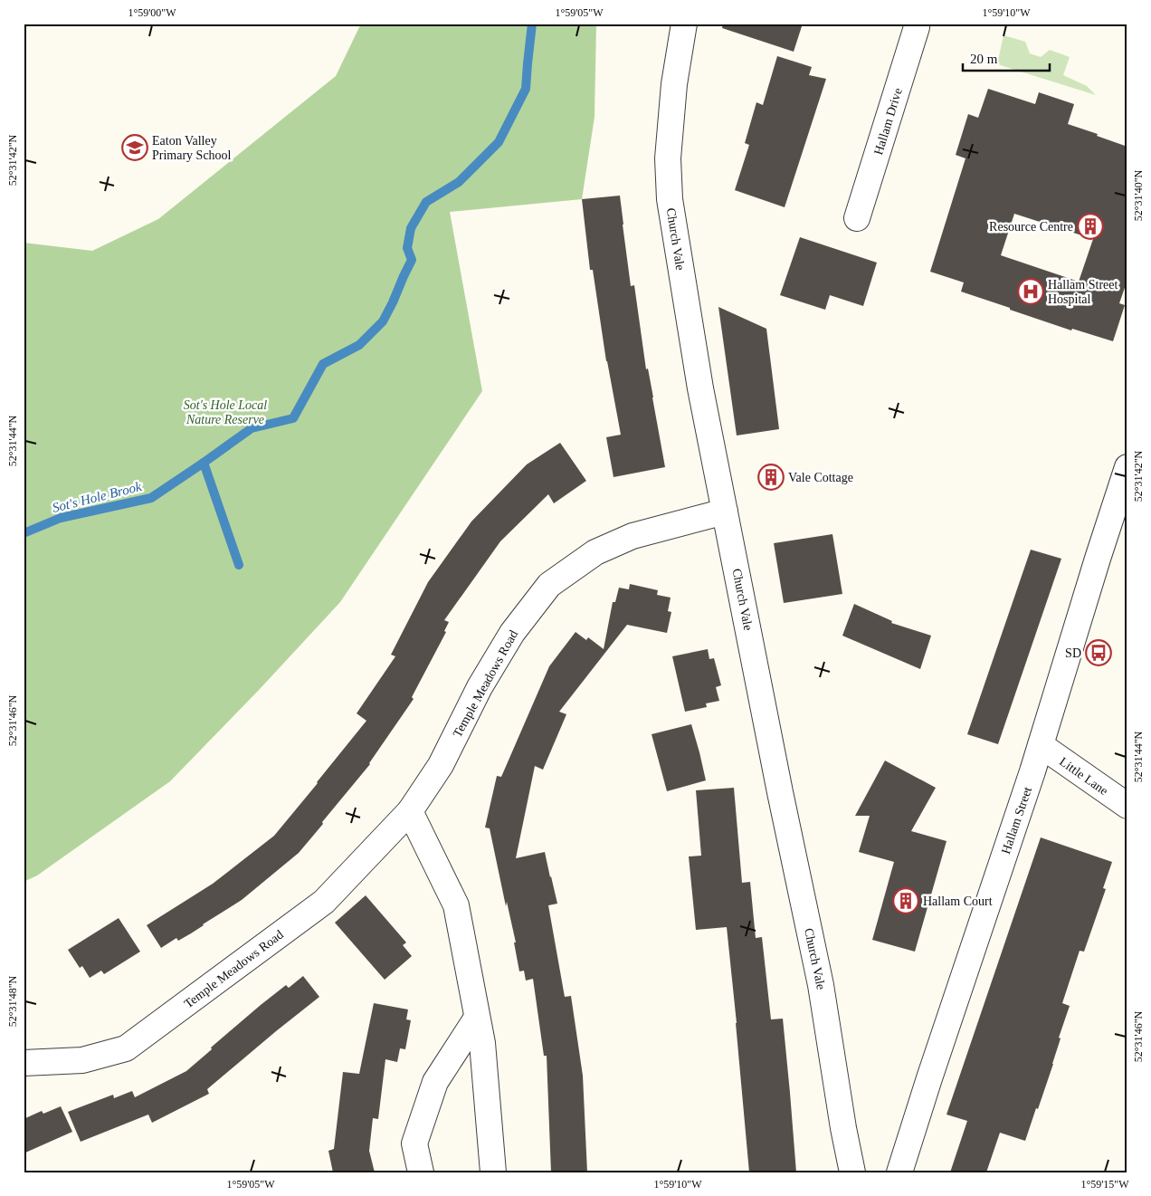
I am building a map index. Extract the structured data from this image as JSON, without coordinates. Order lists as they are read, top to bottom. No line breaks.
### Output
{"streets":{"street":["Hallam Drive","Church Vale","Temple Meadows Road","Little Lane","Hallam Street"]},"crossings":[["Church Vale","Temple Meadows Road"],["Little Lane","Hallam Street"]],"water":["Sot's Hole Brook"],"parks":["Sot's Hole Local Nature Reserve"],"places":{"school or university":["Eaton Valley Primary School"],"building":["Resource Centre","Vale Cottage","Hallam Court"],"hospital":["Hallam Street Hospital"],"bus stop":["SD"]},"scale_bar":"20 m","coordinates":["1°59'00\"W","1°59'05\"W","1°59'10\"W","52°31'42\"N","52°31'40\"N","52°31'44\"N","52°31'46\"N","52°31'48\"N","1°59'15\"W"]}
